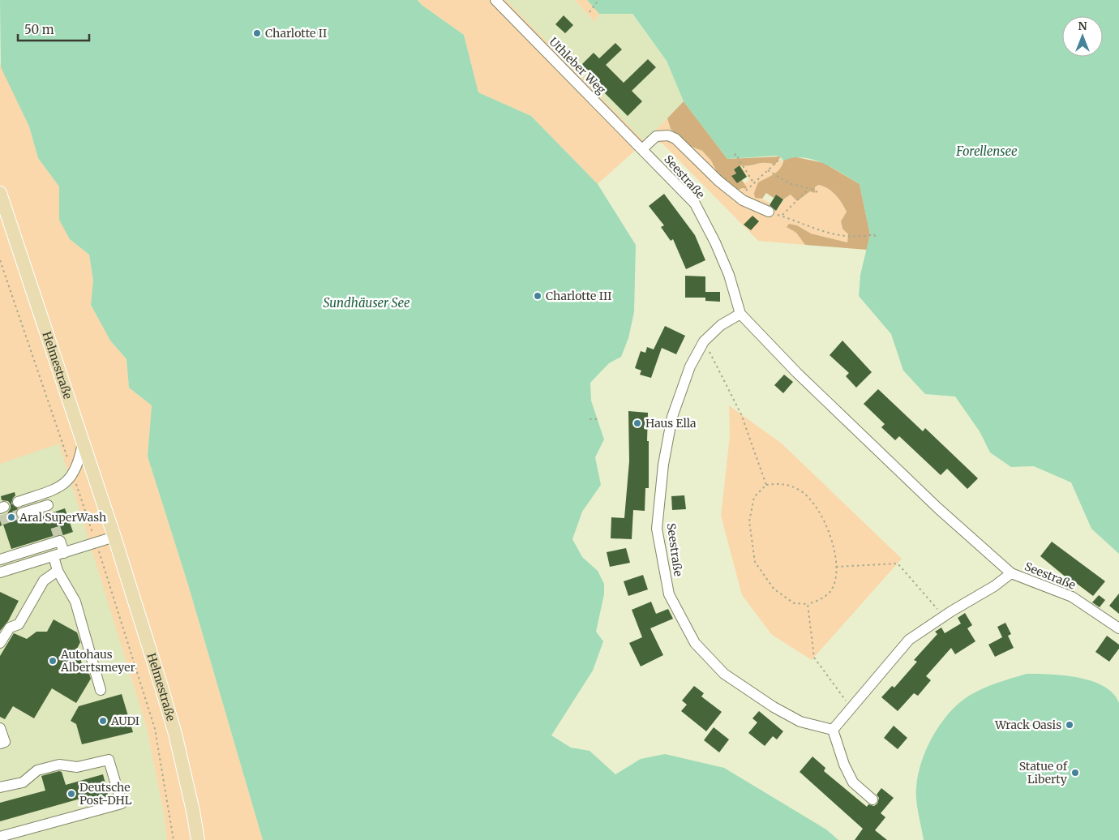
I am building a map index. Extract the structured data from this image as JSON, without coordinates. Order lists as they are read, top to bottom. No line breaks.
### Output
{"streets":{"main road":["Helmestraße"],"street":["Uthleber Weg","Seestraße"]},"crossings":[["Uthleber Weg","Seestraße"]],"water":["Forellensee","Sundhäuser See"],"places":["Charlotte II","Charlotte III","Haus Ella","Aral SuperWash","Autohaus Albertsmeyer","AUDI","Wrack Oasis","Statue of Liberty","Deutsche Post-DHL"],"scale_bar":"50 m","north":"top"}
